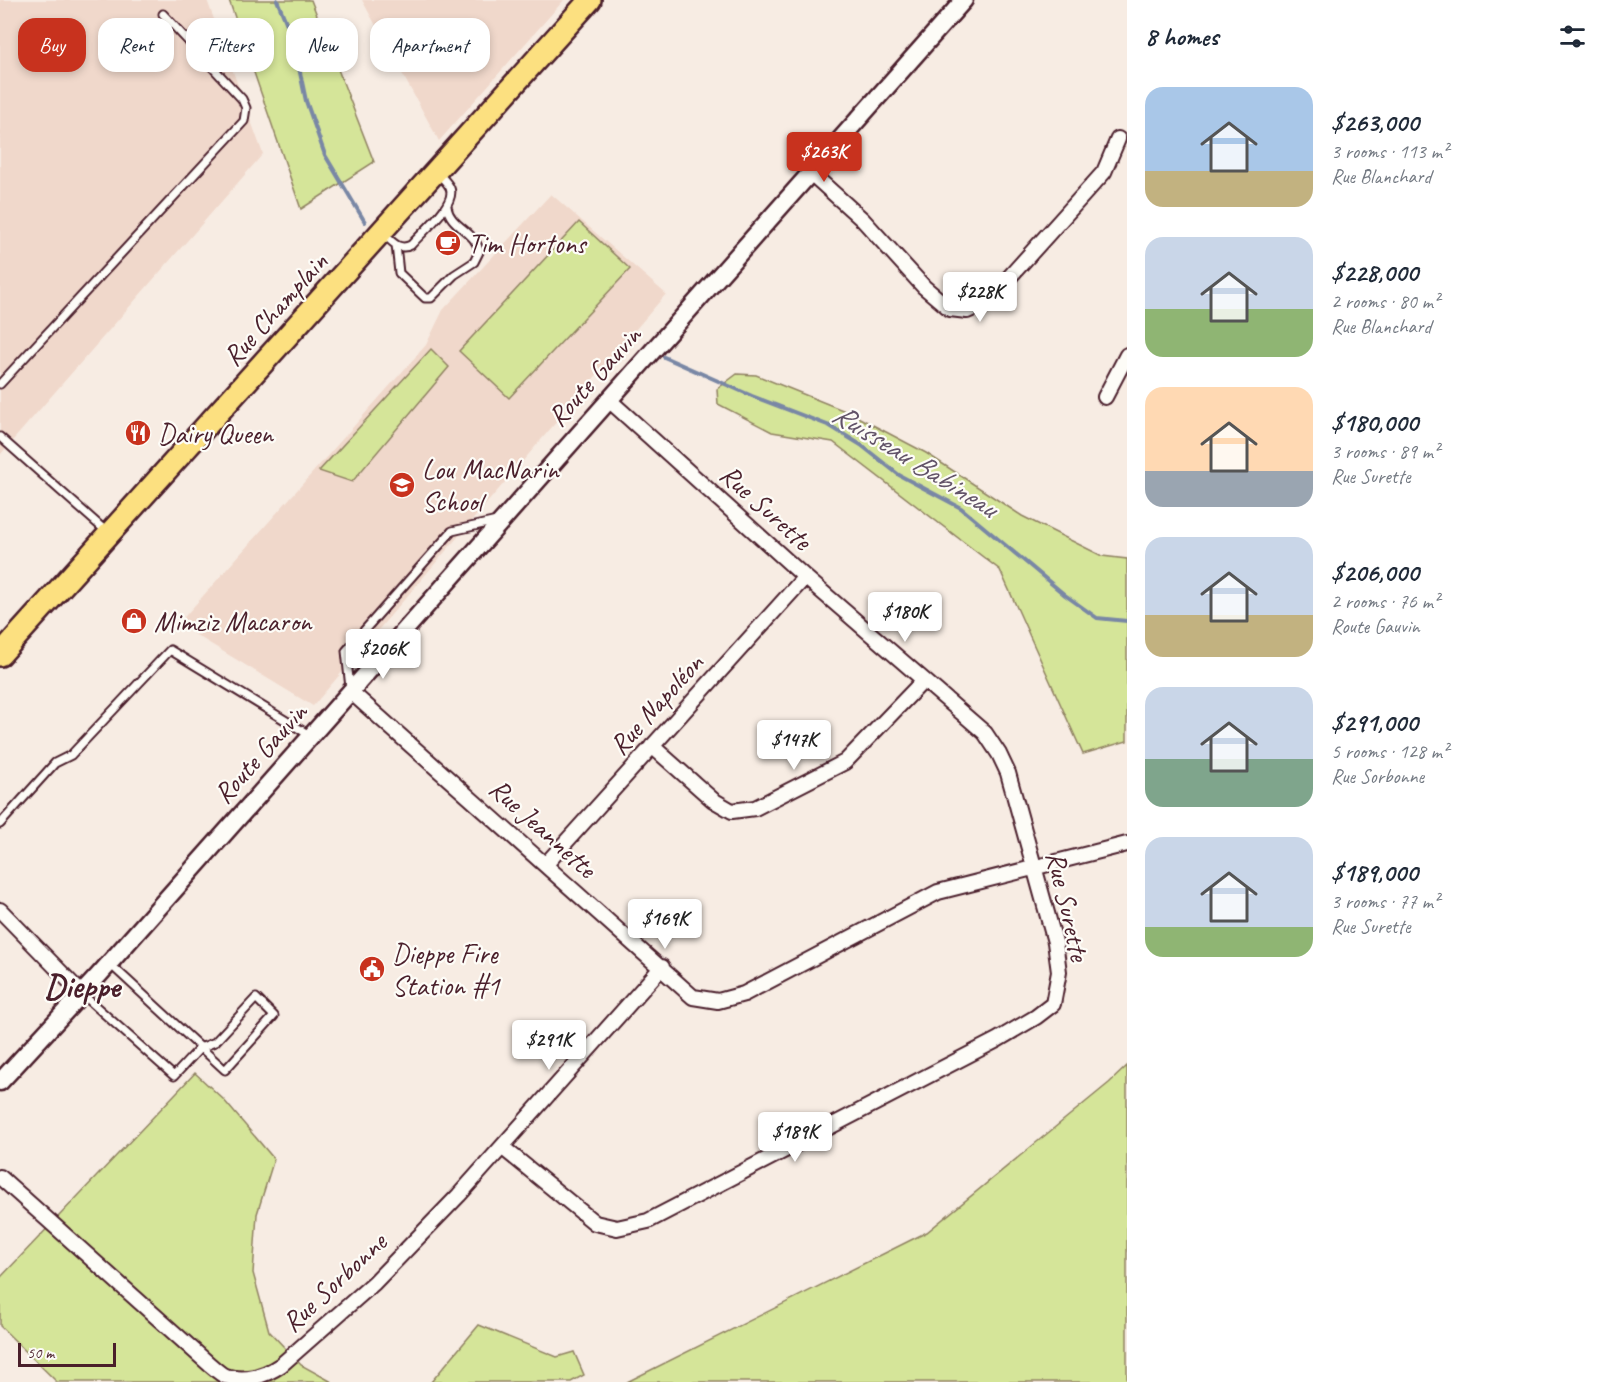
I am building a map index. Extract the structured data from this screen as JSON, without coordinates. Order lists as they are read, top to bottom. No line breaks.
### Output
{"streets":{"main road":["Rue Champlain"],"street":["Route Gauvin","Rue Surette","Rue Napoléon","Rue Jeannette","Rue Sorbonne"]},"crossings":[["Route Gauvin","Rue Surette"],["Route Gauvin","Rue Jeannette"],["Rue Surette","Rue Napoléon"],["Rue Surette","Rue Jeannette"],["Rue Surette","Rue Sorbonne"],["Rue Napoléon","Rue Jeannette"],["Rue Jeannette","Rue Sorbonne"]],"districts":["Dieppe"],"water":["Ruisseau Babineau"],"places":{"cafe":["Tim Hortons"],"restaurant":["Dairy Queen"],"school or university":["Lou MacNarin School"],"shop":["Mimziz Macaron"],"public building":["Dieppe Fire Station #1"]},"scale_bar":"50 m","page":{"heading":"8 homes","chip":["Buy","Rent","Filters","New","Apartment"],"list":[{"name":"$263,000","note":"3 rooms · 113 m² · Rue Blanchard"},{"name":"$228,000","note":"2 rooms · 80 m² · Rue Blanchard"},{"name":"$180,000","note":"3 rooms · 89 m² · Rue Surette"},{"name":"$206,000","note":"2 rooms · 76 m² · Route Gauvin"},{"name":"$291,000","note":"5 rooms · 128 m² · Rue Sorbonne"},{"name":"$189,000","note":"3 rooms · 77 m² · Rue Surette"}],"price":["$263K","$228K","$180K","$206K","$147K","$169K","$291K","$189K"],"scale":"50 m"}}
